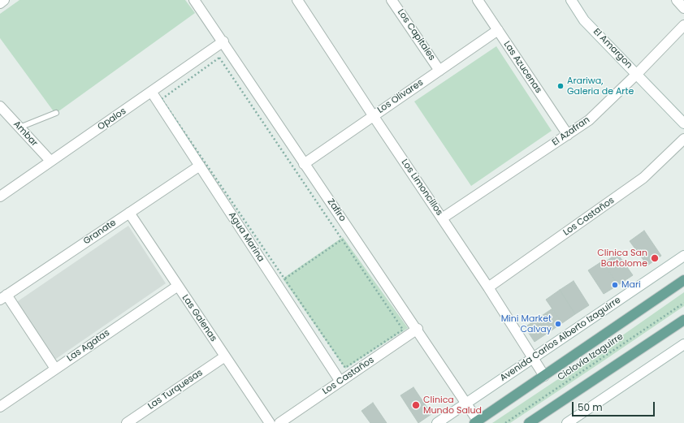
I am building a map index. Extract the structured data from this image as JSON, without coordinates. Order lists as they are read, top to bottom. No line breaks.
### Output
{"streets":{"street":["Los Capitales","El Amargon","Las Azucenas","Los Olivares","Opalos","El Azafran","Ambar","Los Limoncillos","Zafiro","Los Castaños","Granate","Agua Marina","Las Galenas","Avenida Carlos Alberto Izaguirre","Las Agatas","Las Turquesas"],"path":["Ciclovía Izaguirre"]},"crossings":[["Los Capitales","Los Olivares"],["El Amargon","El Azafran"],["Las Azucenas","Los Olivares"],["Las Azucenas","El Azafran"],["Los Olivares","Los Limoncillos"],["Los Olivares","Zafiro"],["Opalos","Ambar"],["Opalos","Zafiro"],["Opalos","Agua Marina"],["El Azafran","Los Limoncillos"],["Los Limoncillos","Los Castaños"],["Los Limoncillos","Avenida Carlos Alberto Izaguirre"],["Zafiro","Los Castaños"],["Zafiro","Avenida Carlos Alberto Izaguirre"],["Los Castaños","Agua Marina"],["Granate","Agua Marina"],["Granate","Las Galenas"],["Las Galenas","Las Agatas"],["Las Galenas","Las Turquesas"]],"places":["Arariwa, Galeria de Arte","Clinica San Bartolome","Mari","Mini Market Calvay","Clinica Mundo Salud"],"scale_bar":"50 m"}
